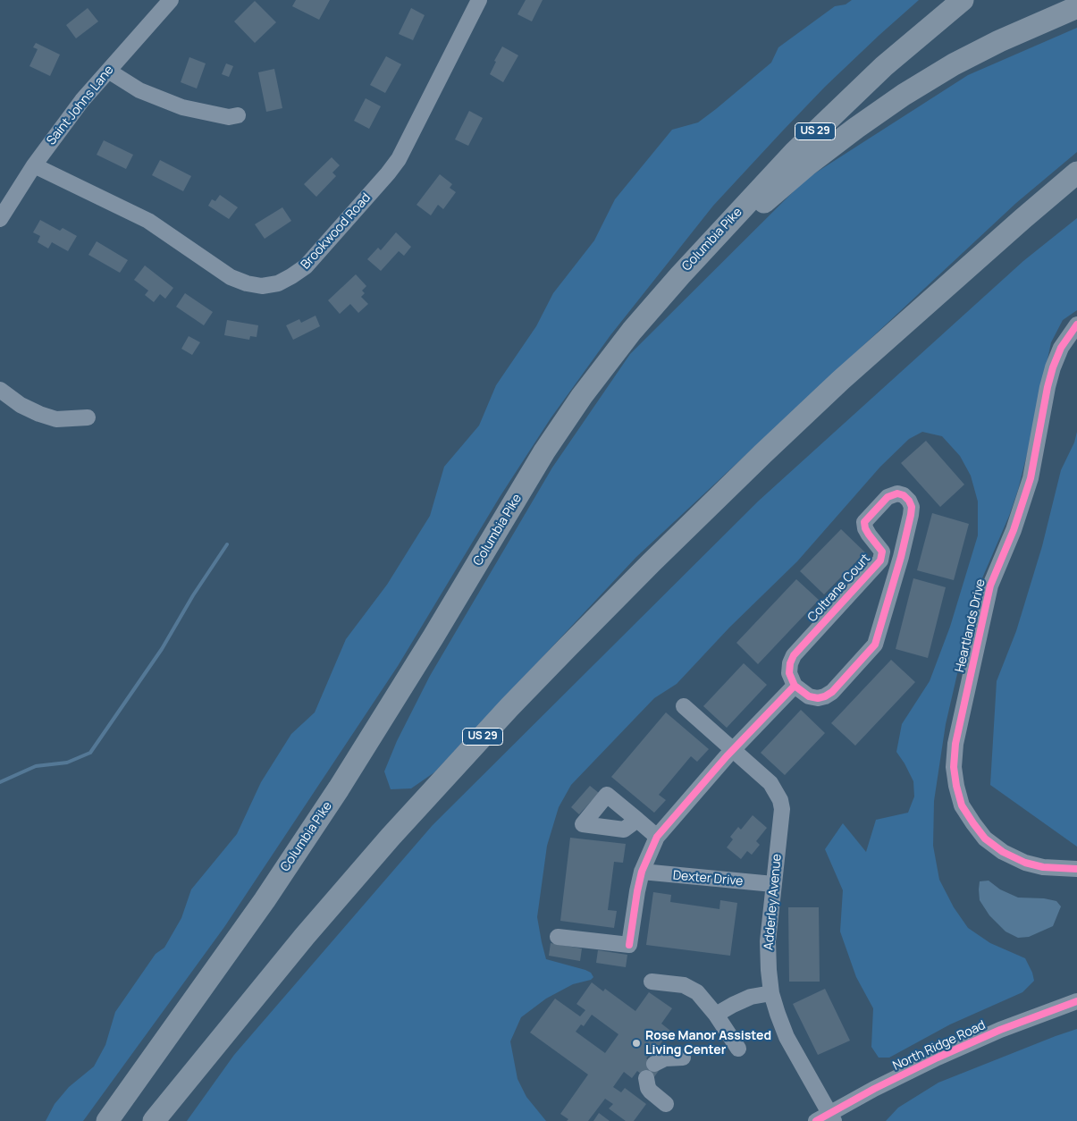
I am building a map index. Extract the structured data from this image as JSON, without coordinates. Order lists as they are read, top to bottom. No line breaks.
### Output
{"streets":{"highway":["US 29","Columbia Pike"],"street":["Saint Johns Lane","Brookwood Road","Coltrane Court","Heartlands Drive","Dexter Drive","Adderley Avenue","North Ridge Road"]},"crossings":[["Saint Johns Lane","Brookwood Road"],["Dexter Drive","Adderley Avenue"],["Adderley Avenue","North Ridge Road"]],"places":["Rose Manor Assisted Living Center"]}
